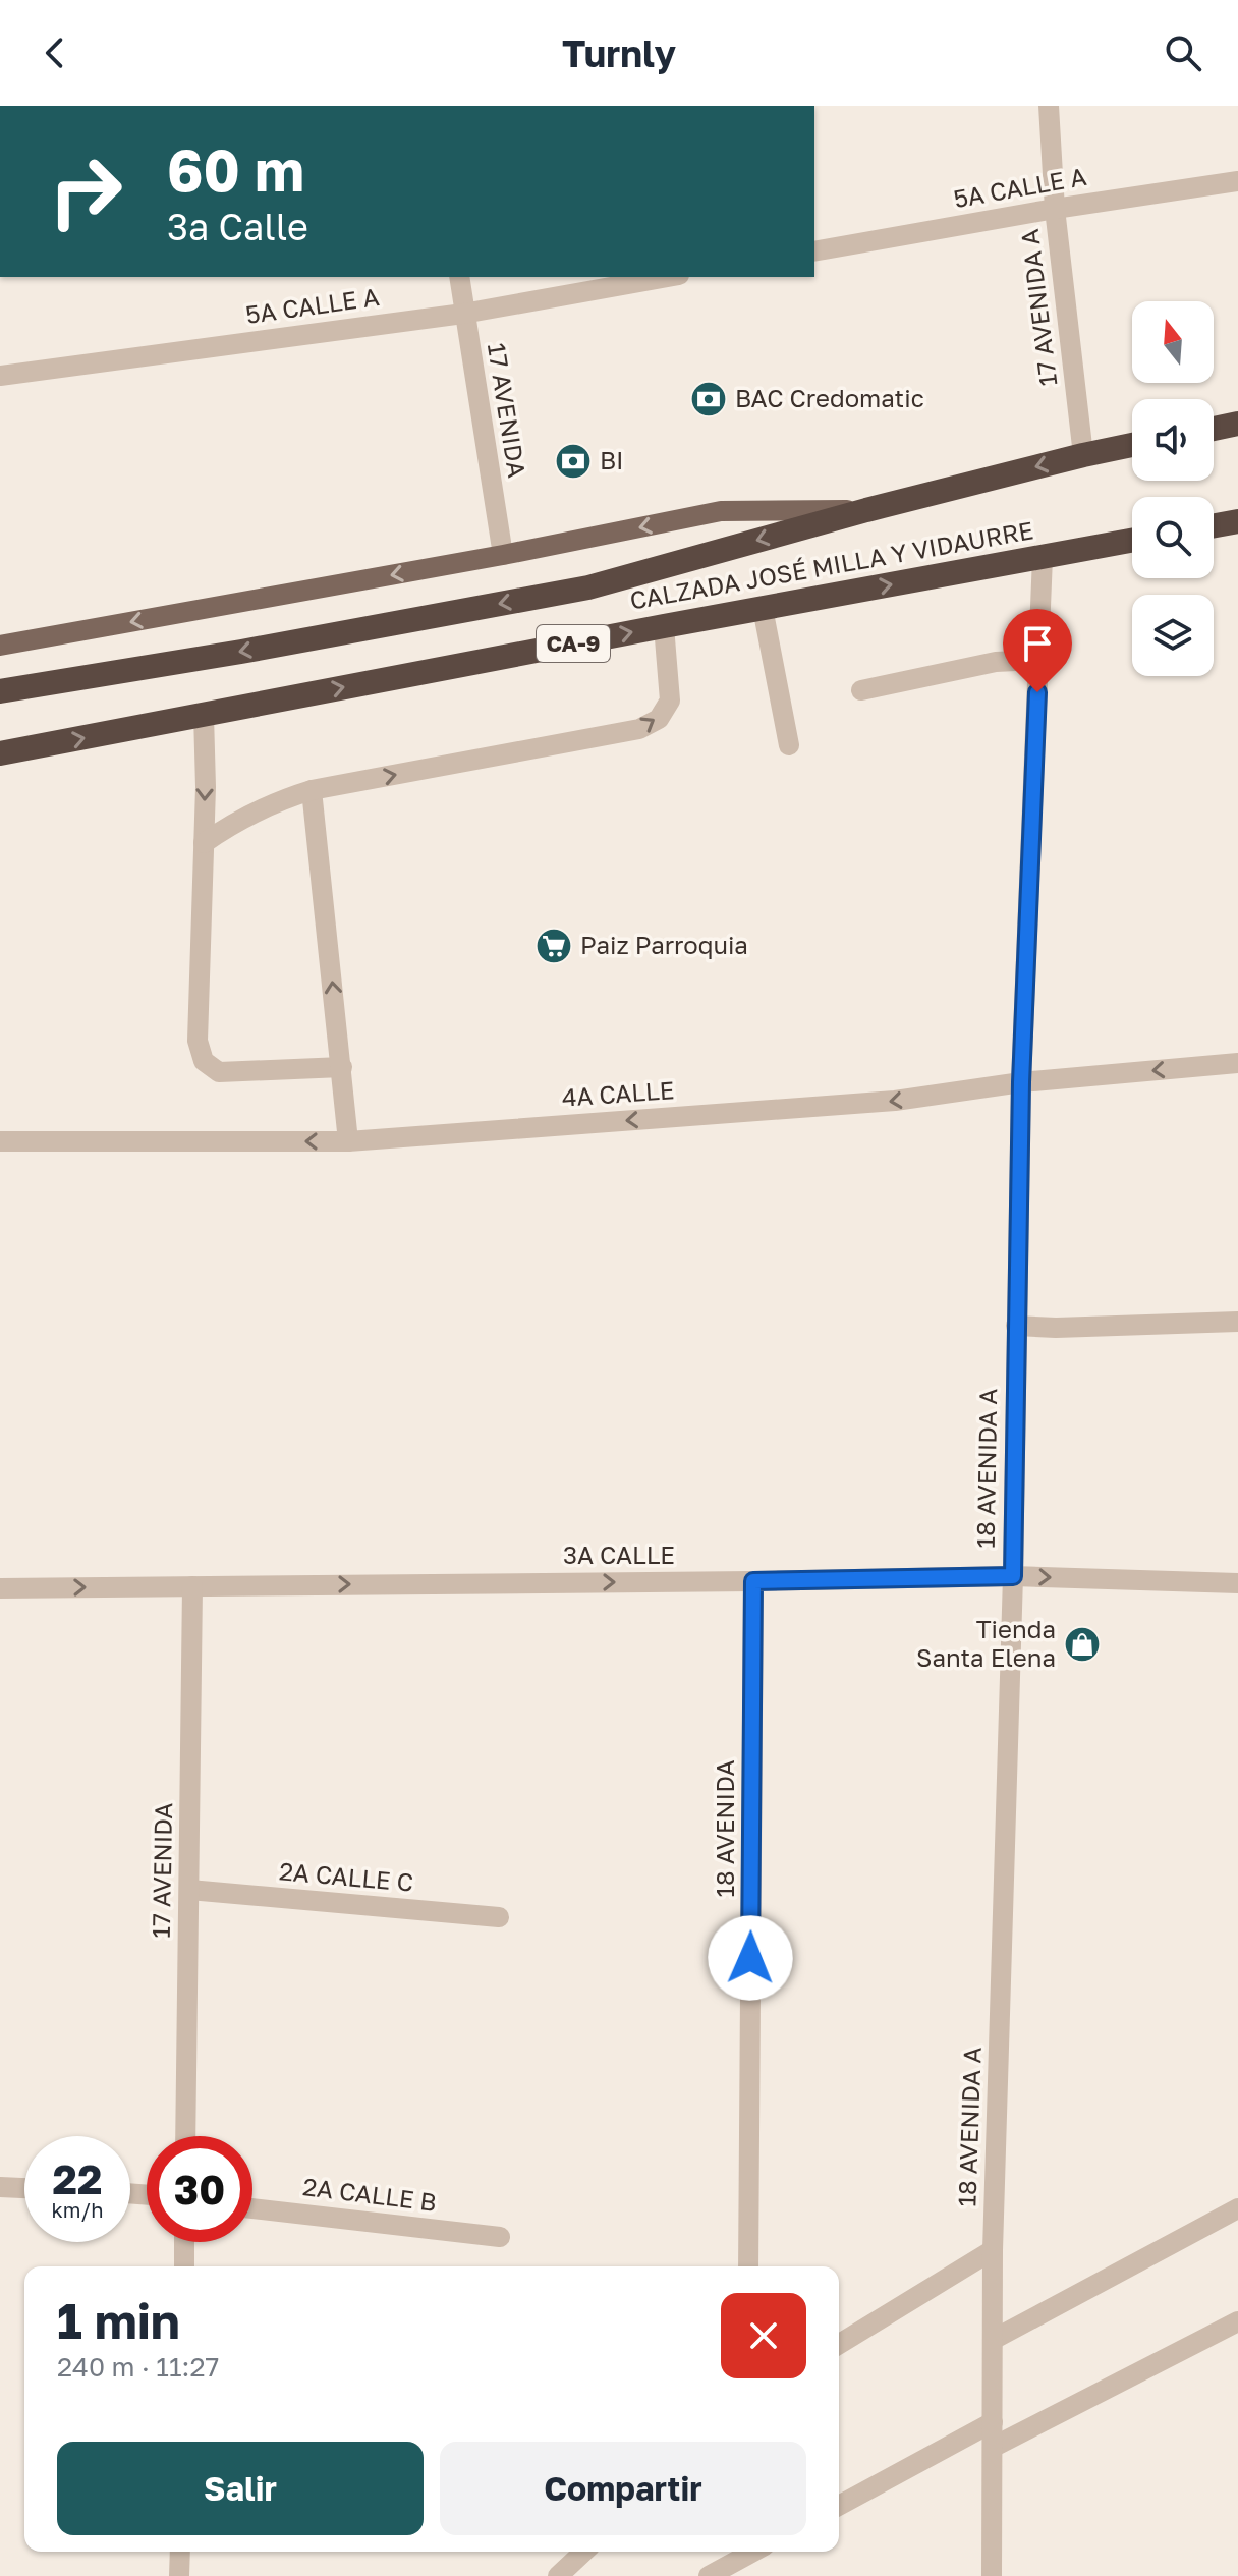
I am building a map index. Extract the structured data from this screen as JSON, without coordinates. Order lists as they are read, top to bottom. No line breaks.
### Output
{"streets":{"highway":["CALZADA JOSÉ MILLA Y VIDAURRE","CA-9"],"street":["5A CALLE A","17 AVENIDA A","17 AVENIDA","4A CALLE","18 AVENIDA A","3A CALLE","18 AVENIDA","2A CALLE C","2A CALLE B"]},"crossings":[["5A CALLE A","17 AVENIDA A"],["5A CALLE A","17 AVENIDA"],["17 AVENIDA A","CALZADA JOSÉ MILLA Y VIDAURRE"],["17 AVENIDA","CALZADA JOSÉ MILLA Y VIDAURRE"],["17 AVENIDA","3A CALLE"],["17 AVENIDA","2A CALLE C"],["CALZADA JOSÉ MILLA Y VIDAURRE","18 AVENIDA A"],["4A CALLE","18 AVENIDA A"],["18 AVENIDA A","3A CALLE"],["3A CALLE","18 AVENIDA"]],"one_way":["4A CALLE","3A CALLE"],"places":{"bank":["BAC Credomatic","BI"],"supermarket":["Paiz Parroquia"],"shop":["Tienda Santa Elena"]},"north":"top","page":{"header":"Turnly","turn":["60 m","3a Calle"],"speed":"22 km/h","limit":"30","heading":["1 min","240 m · 11:27"],"buttons":["Salir","Compartir"]}}
